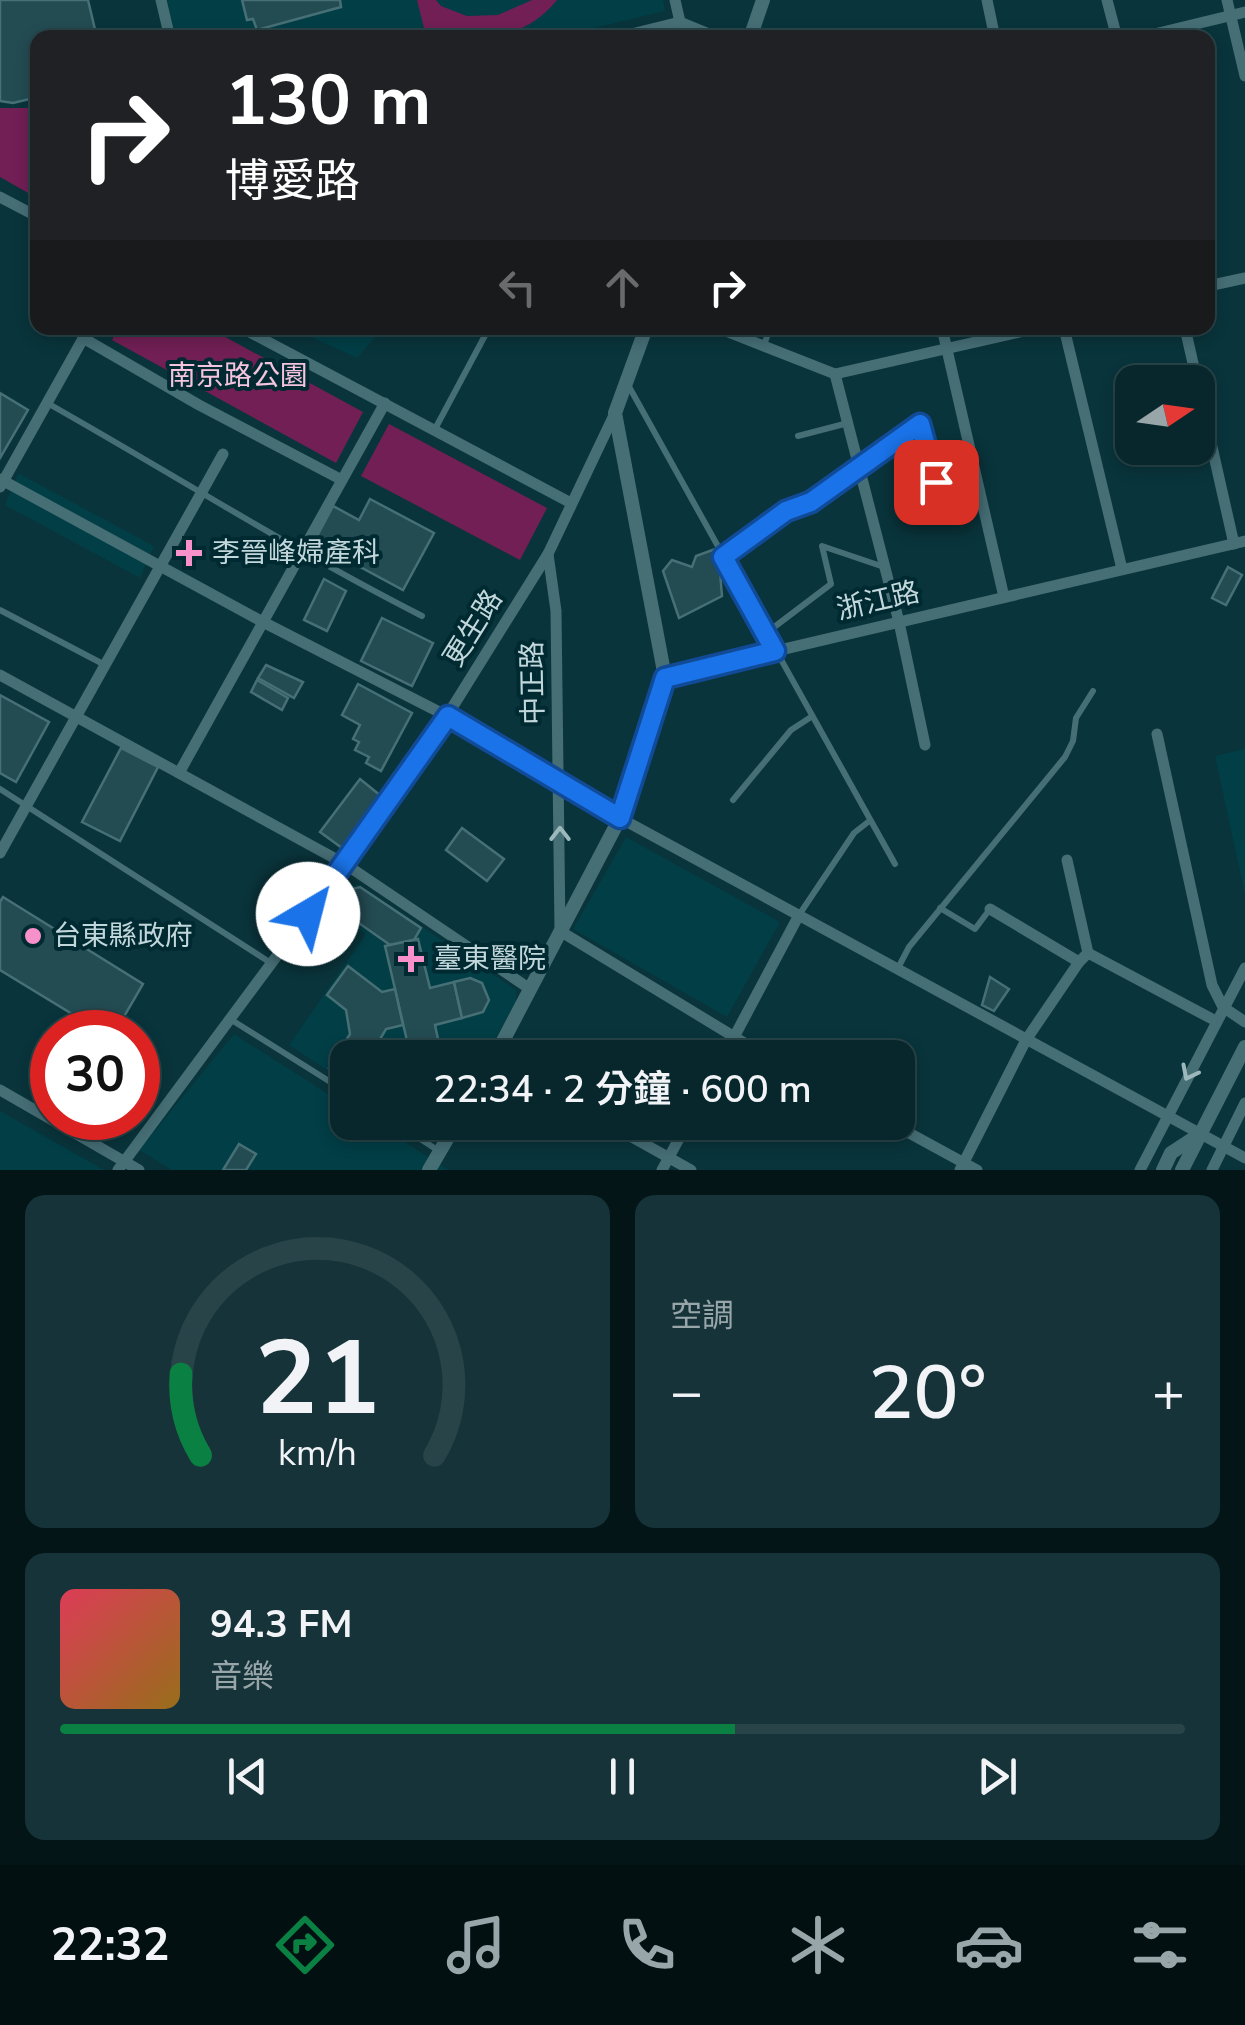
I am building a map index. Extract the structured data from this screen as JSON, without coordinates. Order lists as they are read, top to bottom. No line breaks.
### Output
{"streets":{"street":["浙江路","更生路","中正路"]},"crossings":[["更生路","中正路"]],"parks":["南京路公園"],"places":{"health":["李晉峰婦產科","臺東醫院"],"other":["台東縣政府"]},"north":"right","page":{"turn":["130 m","博愛路"],"limit":"30","trip":"22:34 · 2 分鐘 · 600 m","tile":"空調","heat":["−","20°","+"],"song":["94.3 FM","音樂"],"tabs":"22:32","gauge":["21","km/h"]}}
